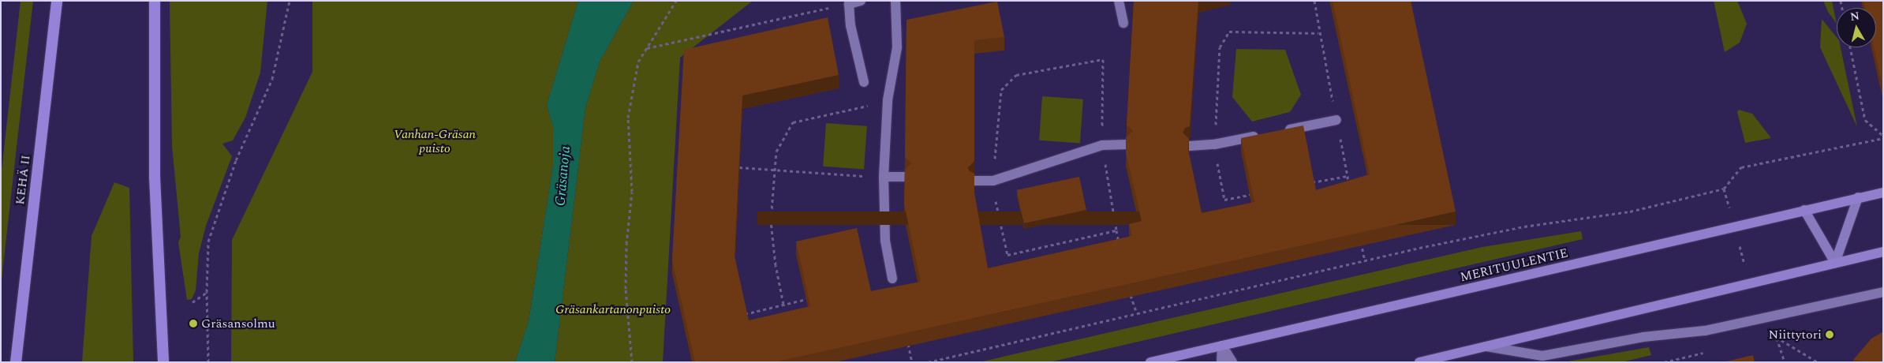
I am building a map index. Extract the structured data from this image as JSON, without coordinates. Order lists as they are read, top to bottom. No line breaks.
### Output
{"streets":{"highway":["KEHÄ II"],"main road":["MERITUULENTIE"]},"water":["Gräsanoja"],"parks":["Vanhan-Gräsan puisto","Gräsankartanonpuisto"],"places":["Gräsansolmu","Niittytori"],"north":"top"}
